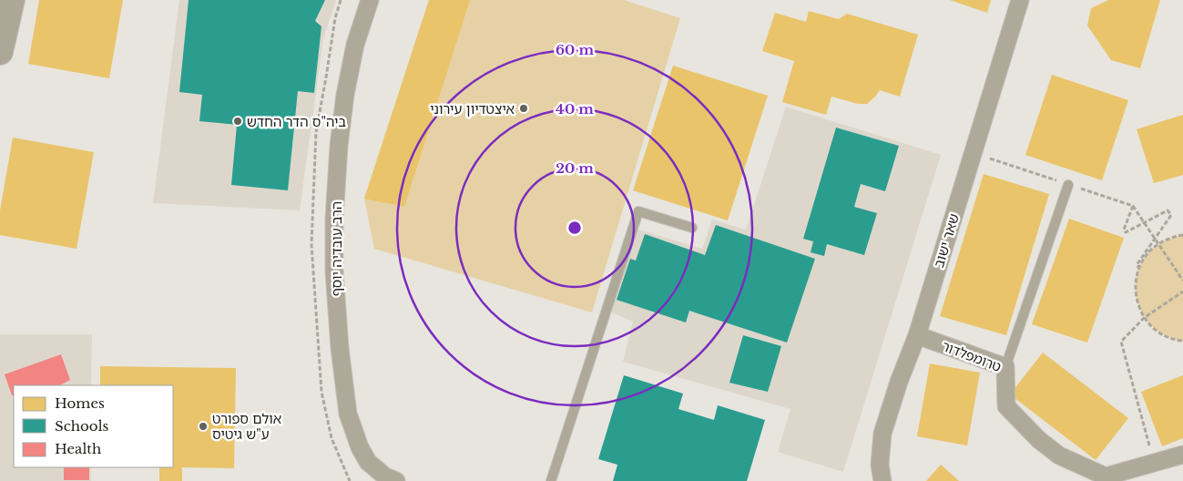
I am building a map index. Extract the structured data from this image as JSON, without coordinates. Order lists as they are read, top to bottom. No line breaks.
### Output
{"streets":{"street":["שאר ישוב","הרב עובדיה יוסף","טרומפלדור"]},"crossings":[["שאר ישוב","טרומפלדור"]],"places":["איצטדיון עירוני","ביה\"ס הדר החדש","אולם ספורט ע\"ש גיטיס"],"legend":["Homes","Schools","Health"],"rings":["60 m","40 m","20 m"]}
